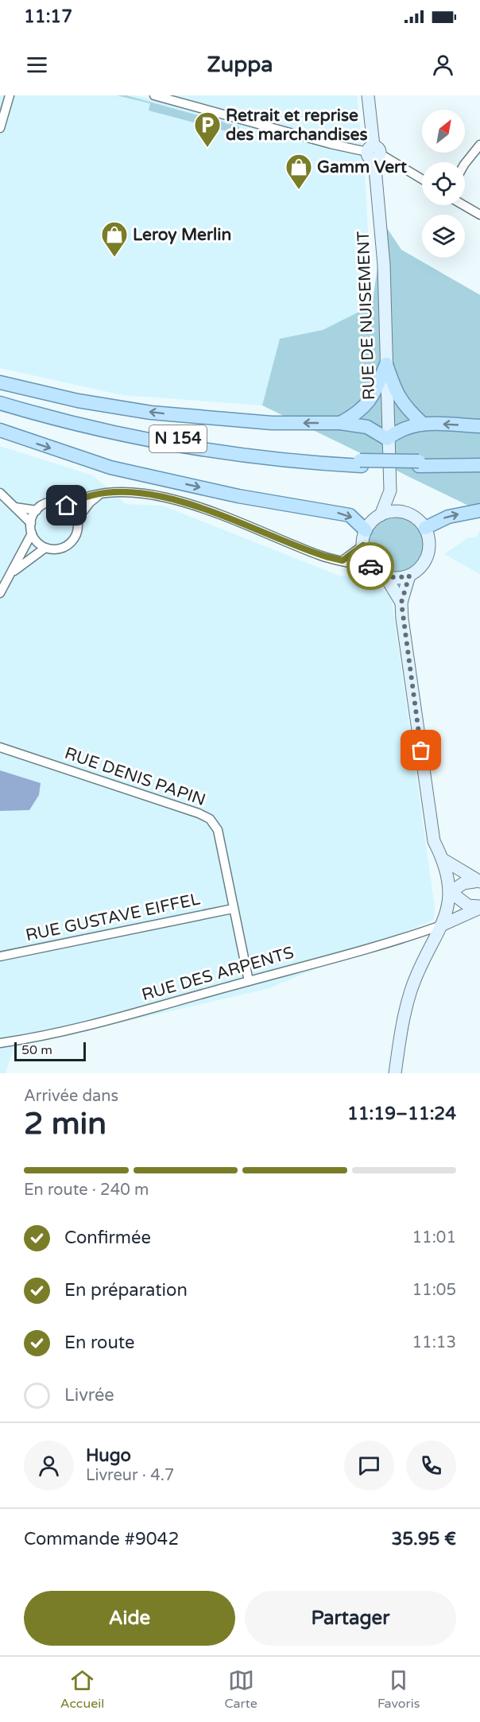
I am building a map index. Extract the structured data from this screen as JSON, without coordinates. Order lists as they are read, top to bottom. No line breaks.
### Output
{"streets":{"main road":["N 154"],"street":["RUE DE NUISEMENT","RUE DENIS PAPIN","RUE GUSTAVE EIFFEL","RUE DES ARPENTS"]},"crossings":[["RUE DENIS PAPIN","RUE GUSTAVE EIFFEL"],["RUE DENIS PAPIN","RUE DES ARPENTS"]],"places":{"parking":["Retrait et reprise des marchandises"],"shop":["Gamm Vert","Leroy Merlin"]},"scale_bar":"50 m","north":"top right","page":{"status":"11:17","header":"Zuppa","scale":"50 m","heading":["2 min","Arrivée dans","11:19–11:24"],"panel":["Hugo","Livreur · 4.7","Commande #9042","35.95 €"],"bar":"En route · 240 m","list":[["Confirmée","11:01"],["En préparation","11:05"],["En route","11:13"],"Livrée"],"buttons":["Aide","Partager"],"tabs":["Accueil","Carte","Favoris"]}}
